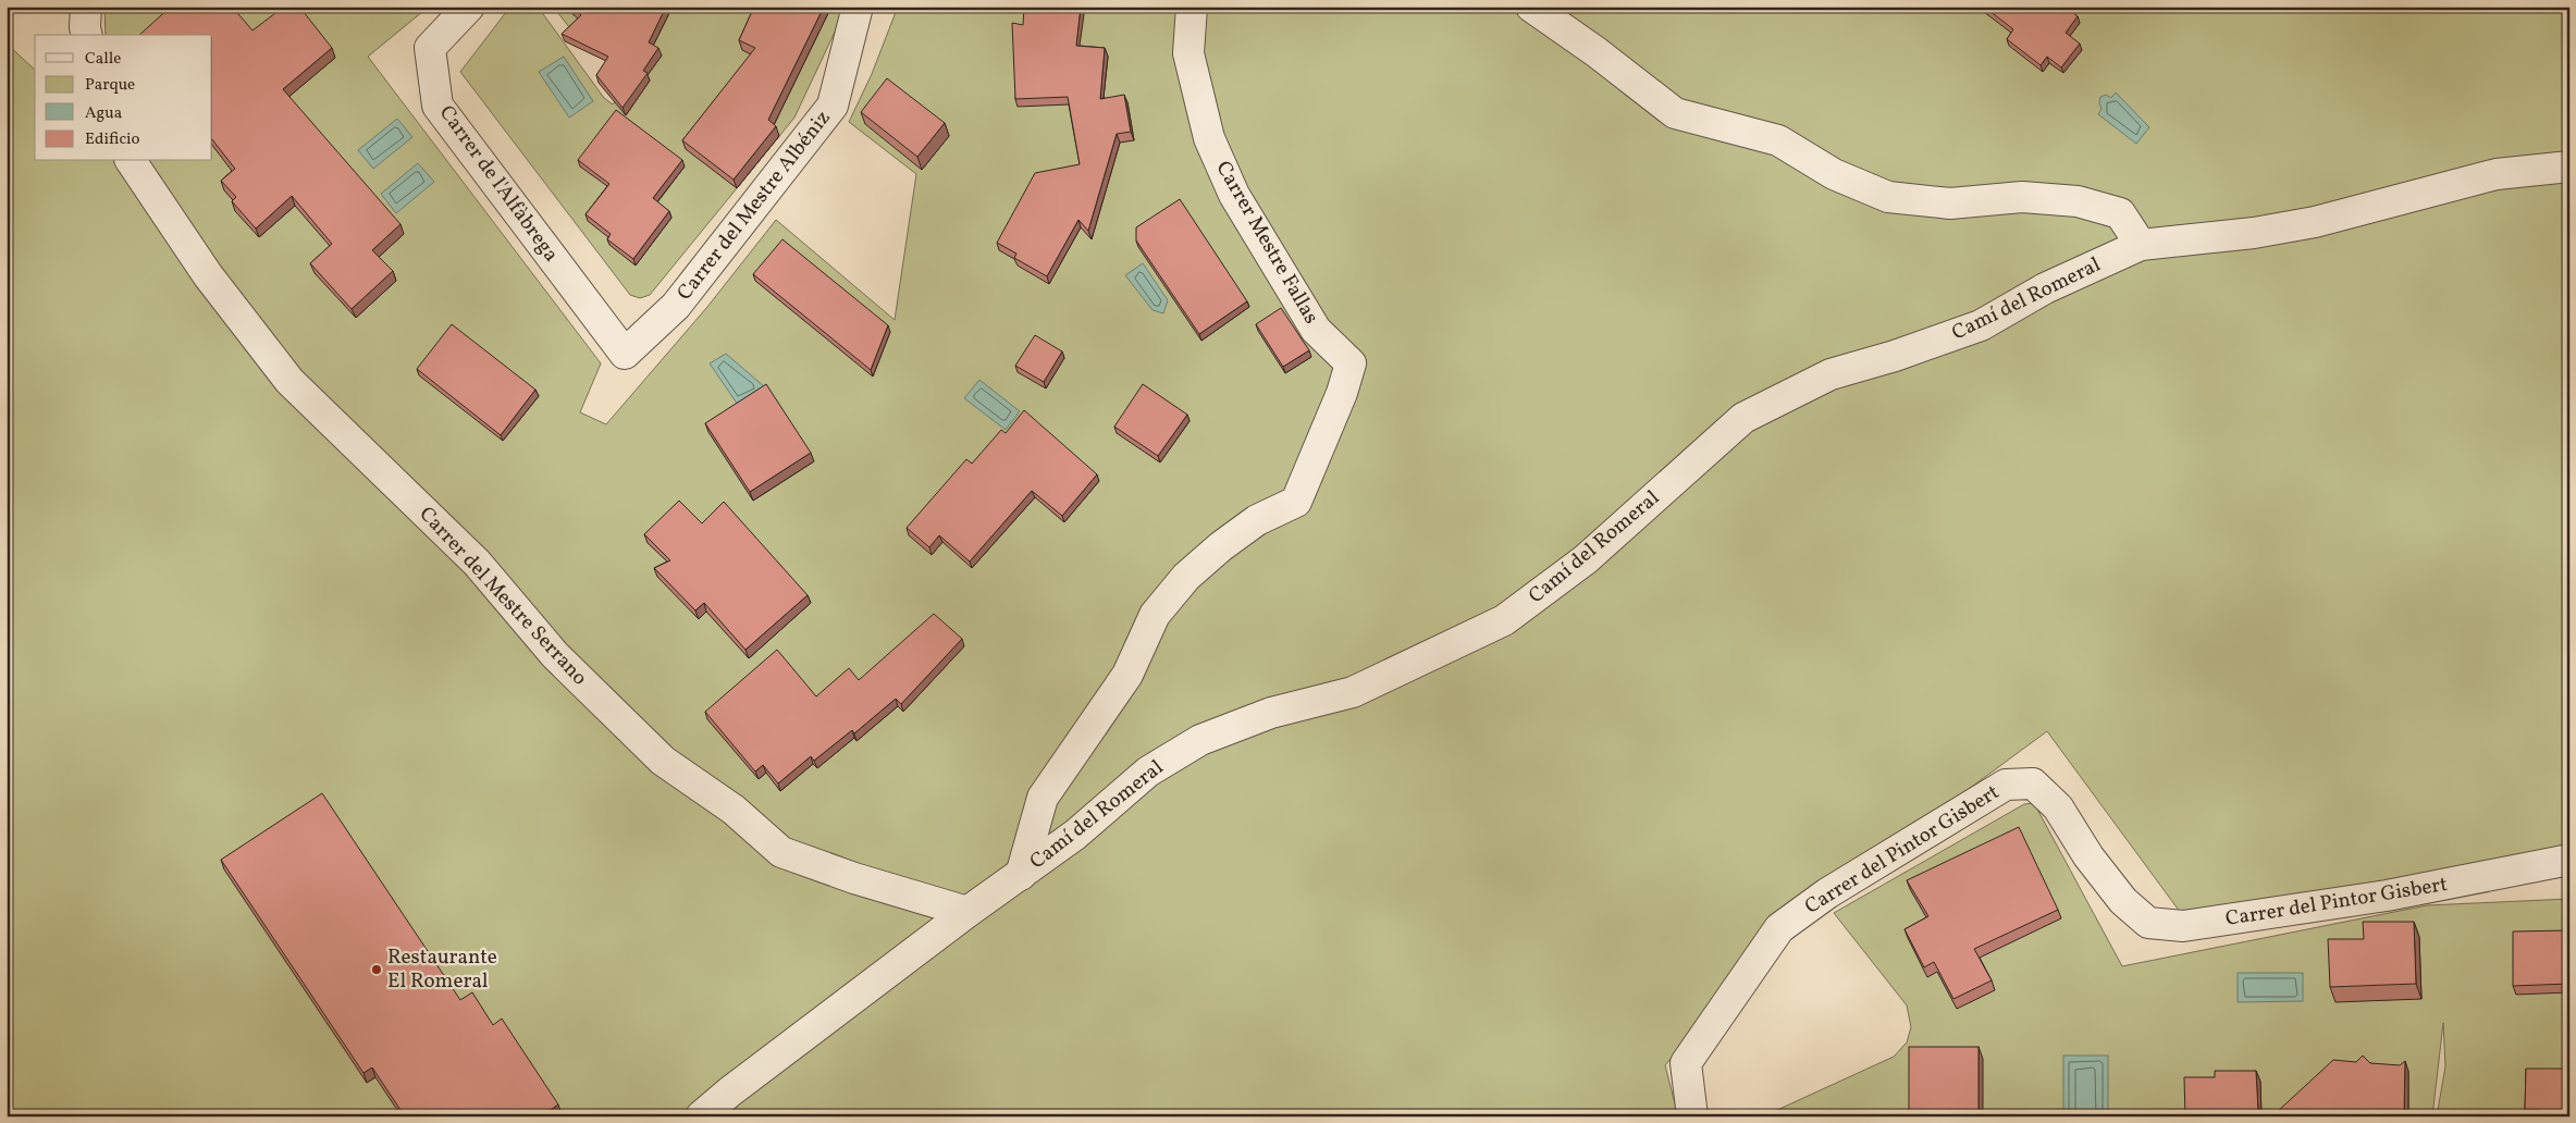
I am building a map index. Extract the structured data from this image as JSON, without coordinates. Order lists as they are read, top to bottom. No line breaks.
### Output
{"streets":{"street":["Carrer de l'Alfàbrega","Carrer del Mestre Albéniz","Carrer Mestre Fallas","Camí del Romeral","Carrer del Mestre Serrano","Carrer del Pintor Gisbert"]},"crossings":[["Carrer de l'Alfàbrega","Carrer del Mestre Albéniz"],["Carrer Mestre Fallas","Camí del Romeral"],["Camí del Romeral","Carrer del Mestre Serrano"]],"places":["Restaurante El Romeral"],"legend":["Calle","Parque","Agua","Edificio"]}
